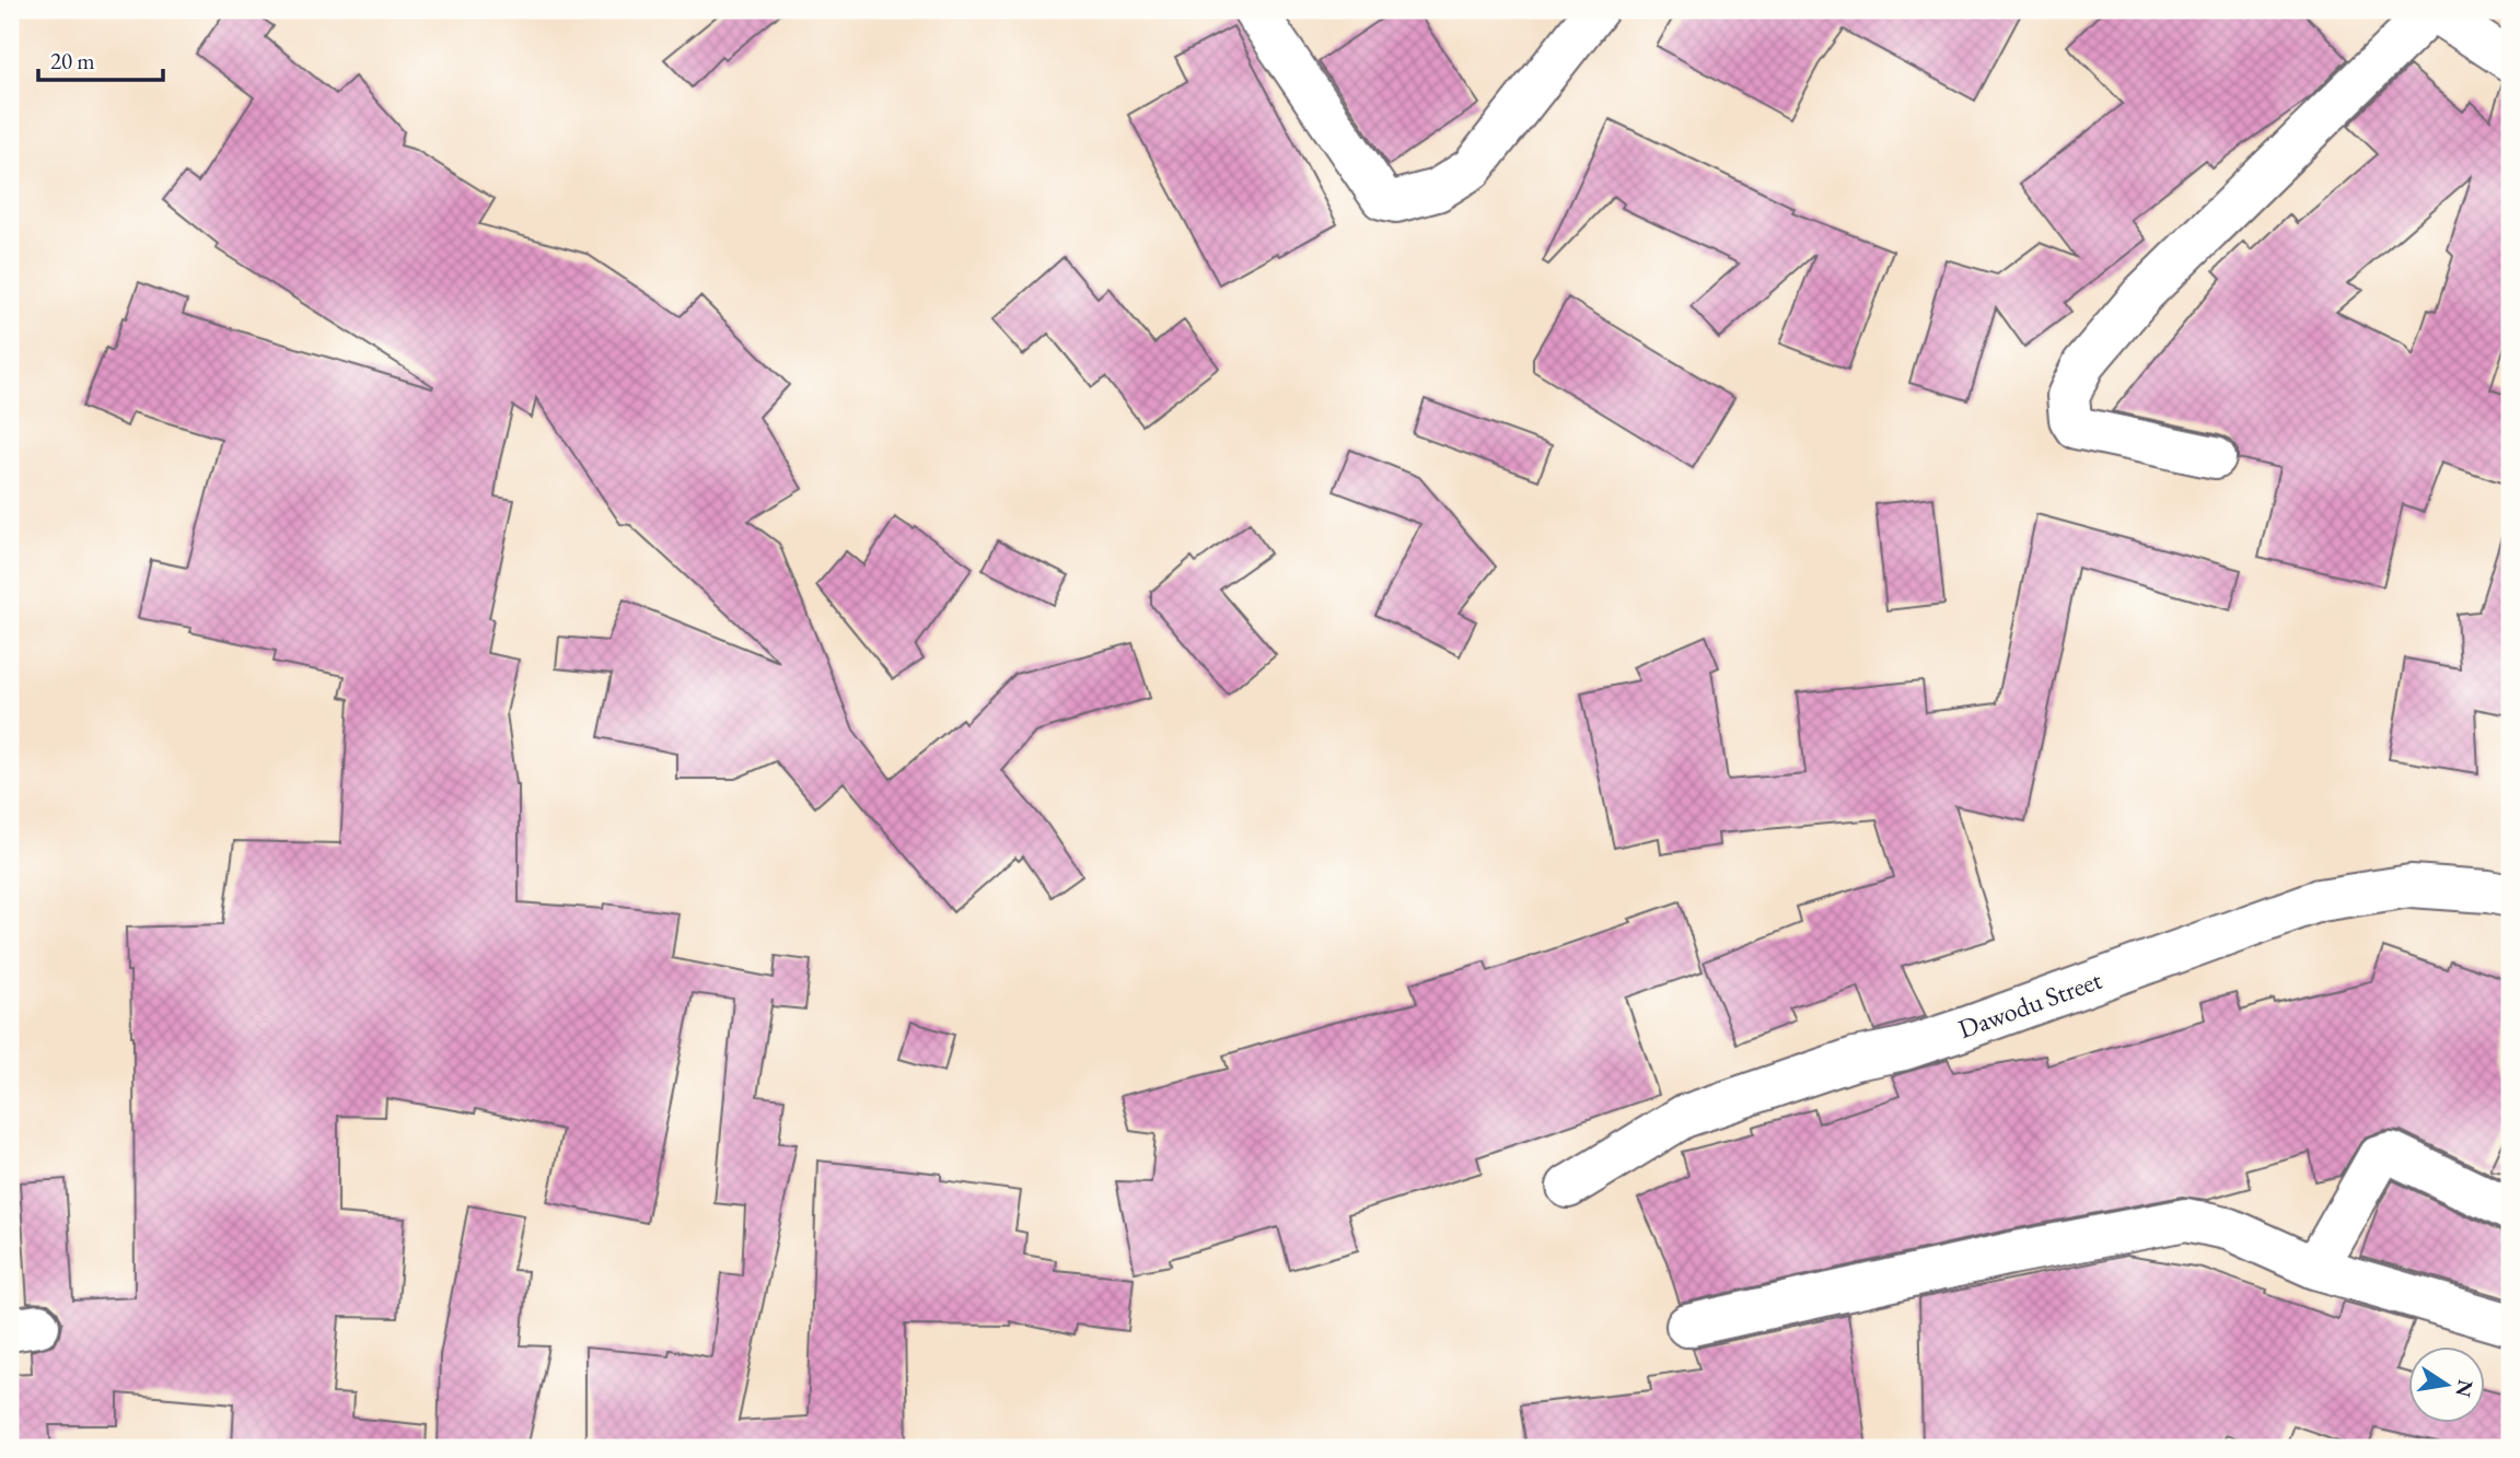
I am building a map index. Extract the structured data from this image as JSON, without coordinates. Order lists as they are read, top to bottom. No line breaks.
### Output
{"streets":{"street":["Dawodu Street"]},"scale_bar":"20 m","north":"right"}
